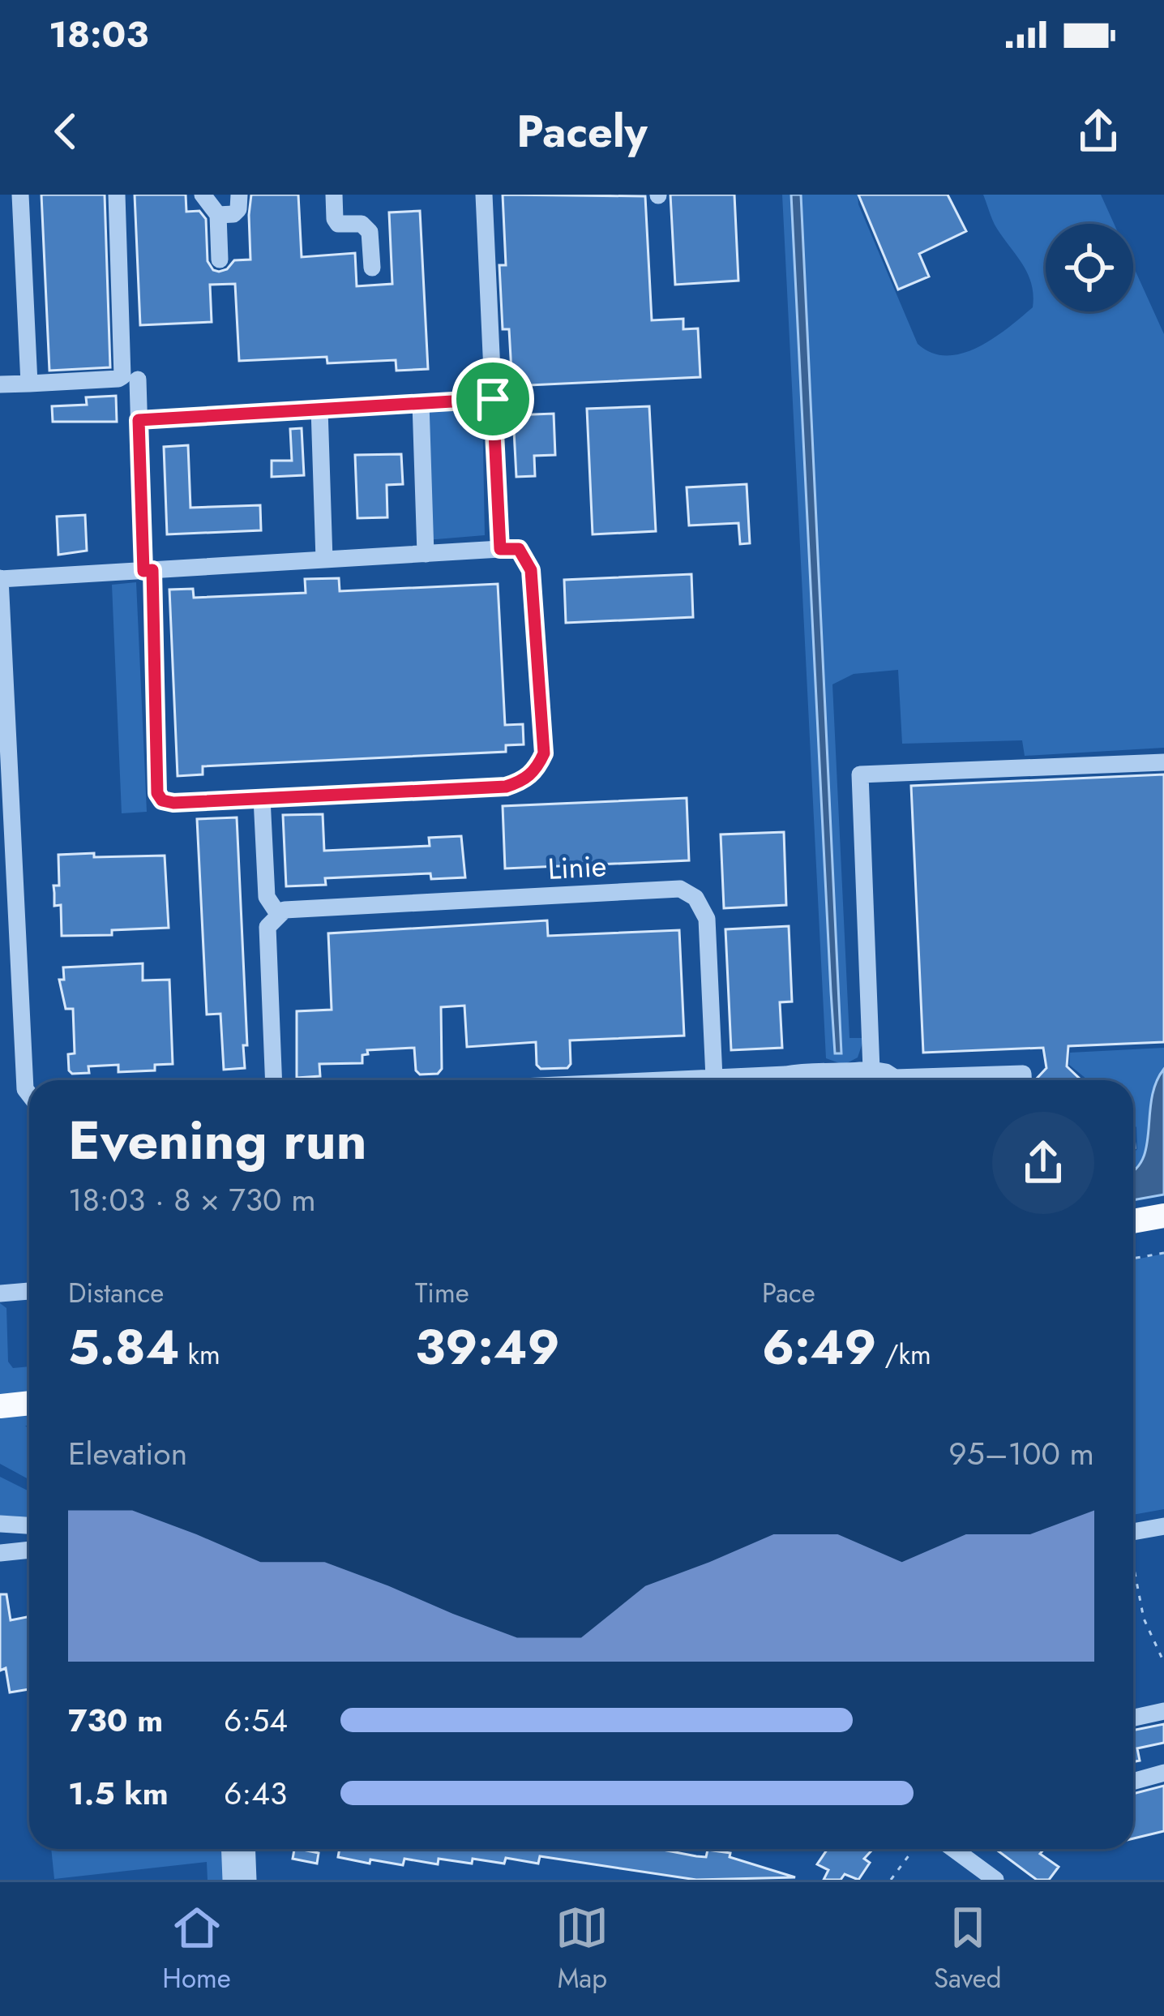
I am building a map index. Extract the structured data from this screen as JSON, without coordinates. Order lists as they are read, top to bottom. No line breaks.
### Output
{"streets":{"street":["Linie"]},"page":{"status":"18:03","header":"Pacely","heading":["Evening run","18:03 · 8 × 730 m"],"stats":[["Distance","5.84 km"],["Time","39:49"],["Pace","6:49 /km"]],"chart":["Elevation","95–100 m"],"list":[{"name":"730 m","note":"6:54"},{"name":"1.5 km","note":"6:43"}],"tabs":["Home","Map","Saved"]}}
